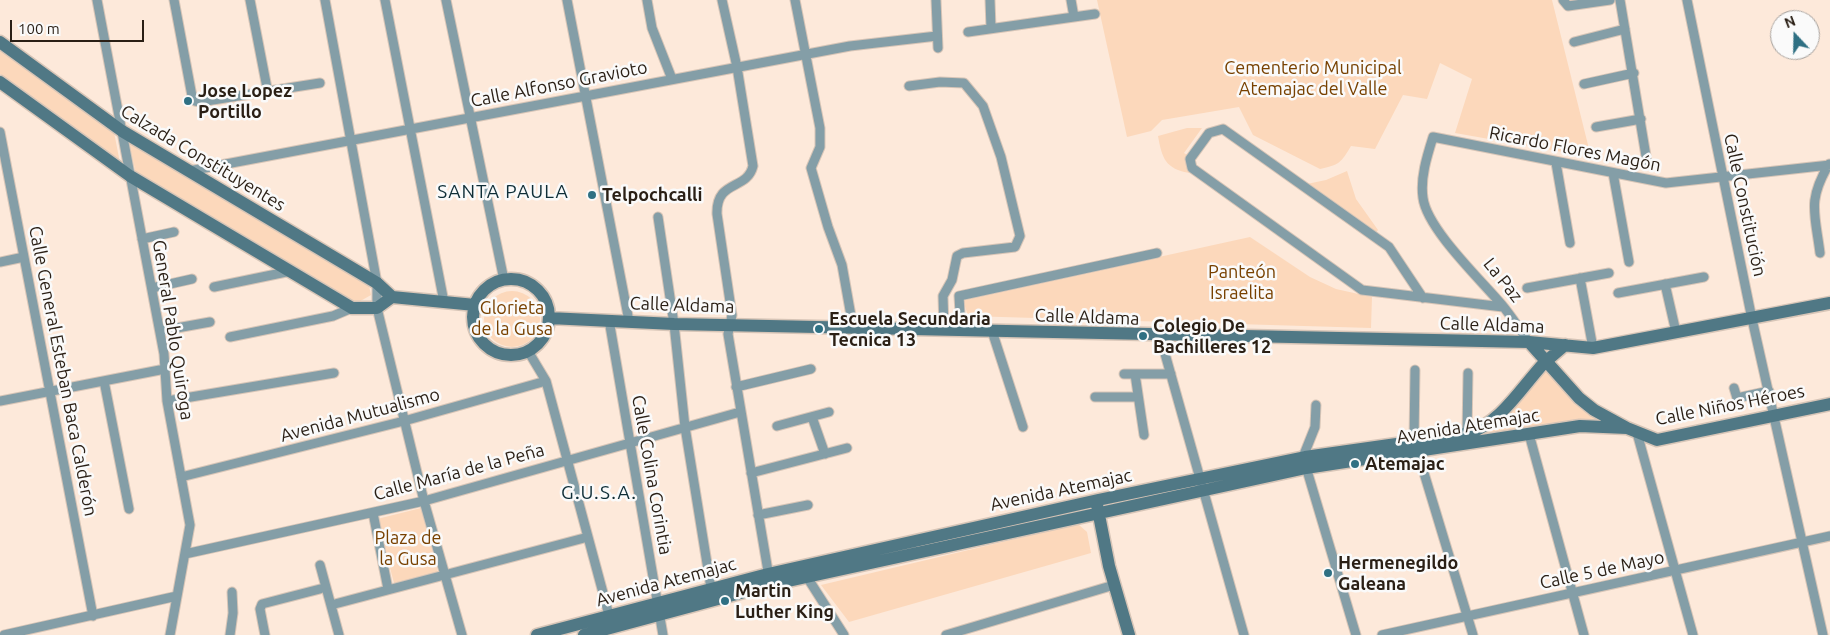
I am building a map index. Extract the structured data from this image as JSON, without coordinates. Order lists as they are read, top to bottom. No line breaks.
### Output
{"streets":{"street":["Calle Alfonso Gravioto","Ricardo Flores Magón","Calzada Constituyentes","Calle Constitución","La Paz","Calle Aldama","General Pablo Quiroga","Calle General Esteban Baca Calderón","Calle Niños Héroes","Avenida Mutualismo","Avenida Atemajac","Calle María de la Peña","Calle Colina Corintia","Calle 5 de Mayo"]},"crossings":[["Calle Alfonso Gravioto","Calzada Constituyentes"],["Ricardo Flores Magón","Calle Constitución"],["Ricardo Flores Magón","La Paz"],["Calzada Constituyentes","General Pablo Quiroga"],["Calle Constitución","Calle Aldama"],["Calle Constitución","Calle Niños Héroes"],["Calle Constitución","Calle 5 de Mayo"],["La Paz","Calle Aldama"],["La Paz","Calle Niños Héroes"],["La Paz","Avenida Atemajac"],["Calle Aldama","Avenida Atemajac"],["Calle Aldama","Calle Colina Corintia"],["General Pablo Quiroga","Avenida Mutualismo"],["General Pablo Quiroga","Calle María de la Peña"],["Calle Niños Héroes","Avenida Atemajac"],["Avenida Atemajac","Calle Colina Corintia"],["Calle María de la Peña","Calle Colina Corintia"]],"districts":["SANTA PAULA","G.U.S.A."],"parks":["Cementerio Municipal Atemajac del Valle","Panteón Israelita","Glorieta de la Gusa","Plaza de la Gusa"],"places":["Jose Lopez Portillo","Telpochcalli","Escuela Secundaria Tecnica 13","Colegio De Bachilleres 12","Atemajac","Hermenegildo Galeana","Martin Luther King"],"scale_bar":"100 m","north":"top"}
